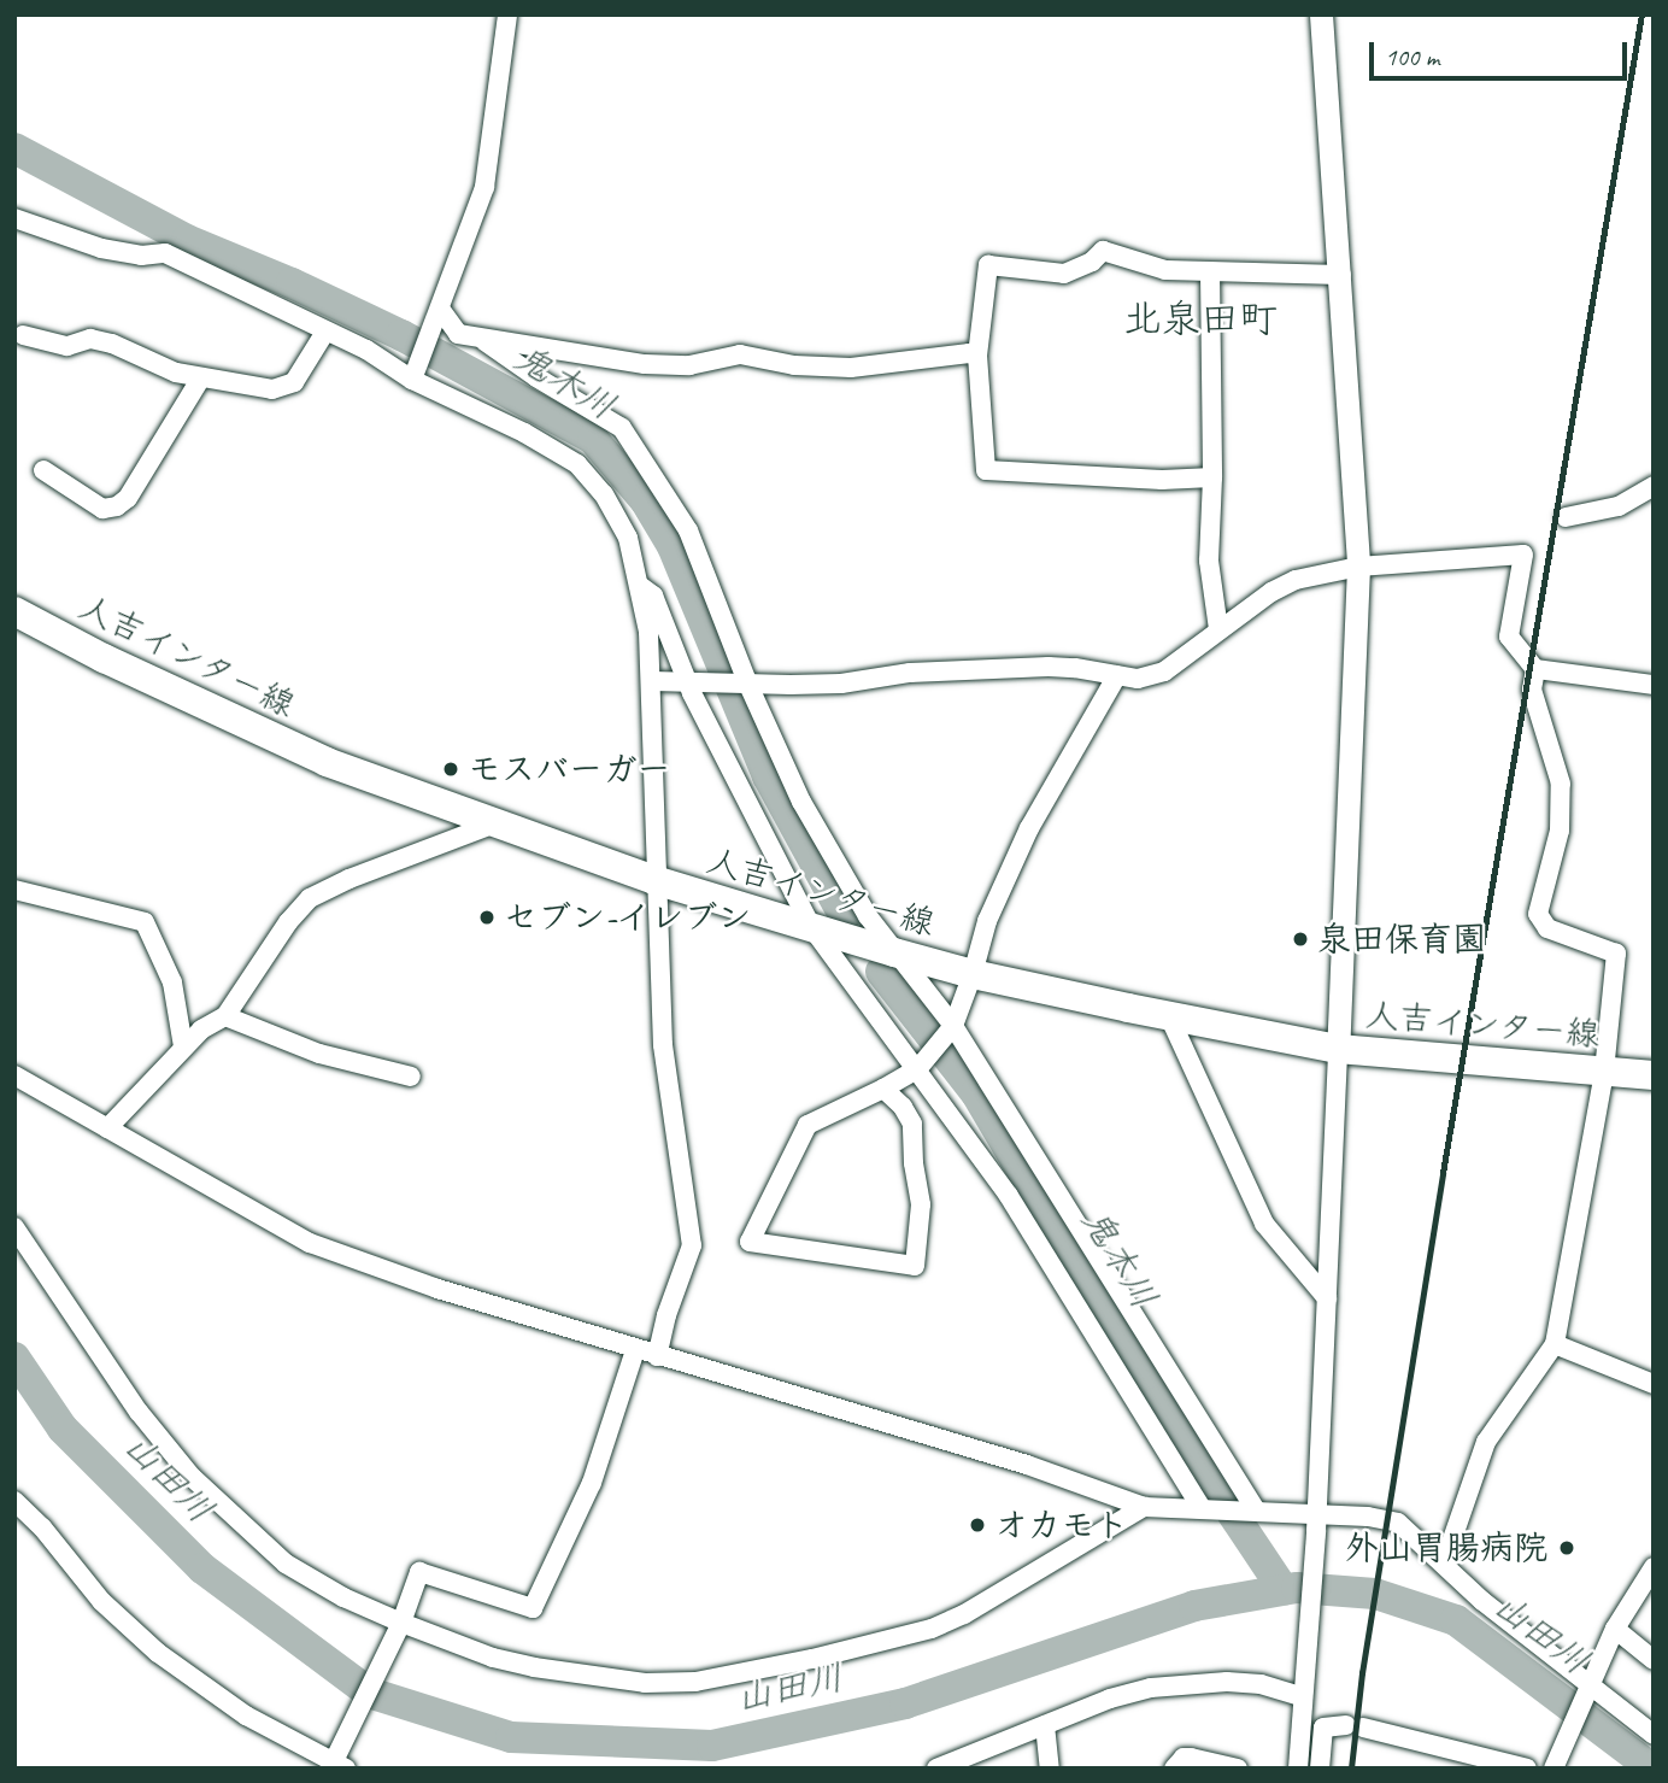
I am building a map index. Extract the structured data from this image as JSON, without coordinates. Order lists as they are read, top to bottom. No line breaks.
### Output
{"streets":{"main road":["人吉インター線"]},"districts":["北泉田町"],"water":["鬼木川","山田川"],"places":["モスバーガー","セブン-イレブン","泉田保育園","オカモト","外山胃腸病院"],"scale_bar":"100 m"}
